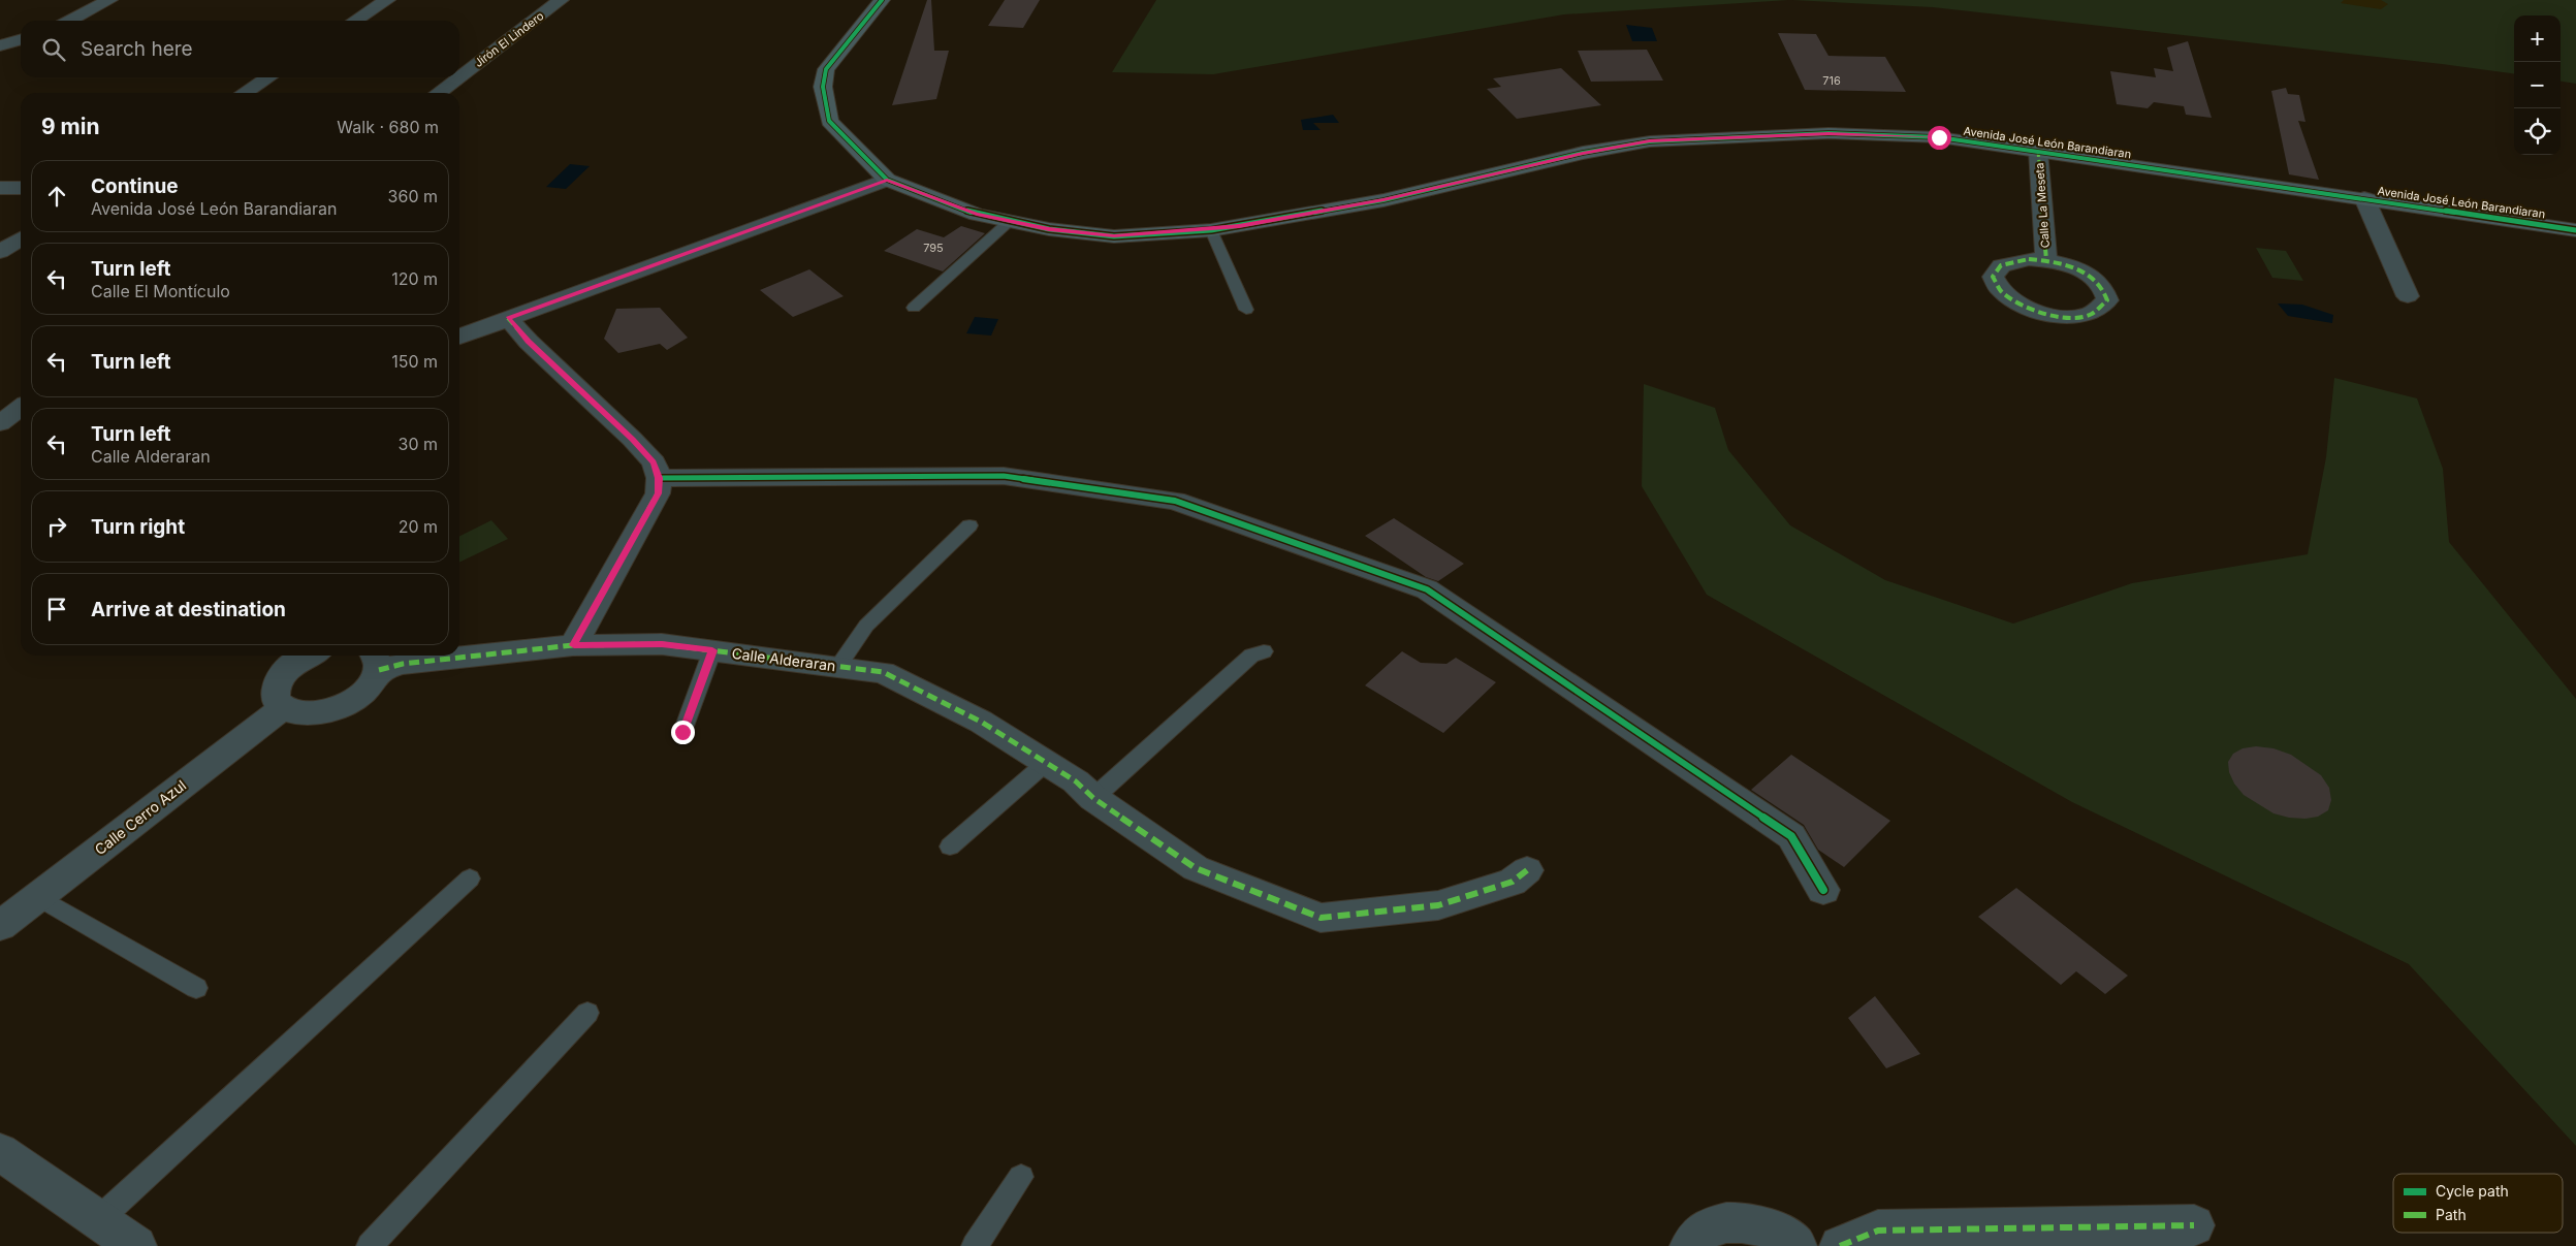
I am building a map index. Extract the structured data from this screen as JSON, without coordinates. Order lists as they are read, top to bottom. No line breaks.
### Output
{"streets":{"street":["Jirón El Lindero","Avenida José León Barandiaran","Calle La Meseta","Calle Alderaran","Calle Cerro Azul"]},"crossings":[["Avenida José León Barandiaran","Calle La Meseta"]],"house_numbers":["716","795"],"legend":["Cycle path","Path"],"page":{"map_buttons":["+","−"],"search":"Search here","heading":["9 min","Walk · 680 m"],"list":[["Continue","Avenida José León Barandiaran","360 m"],["Turn left","Calle El Montículo","120 m"],["Turn left","150 m"],["Turn left","Calle Alderaran","30 m"],["Turn right","20 m"],"Arrive at destination"]}}
